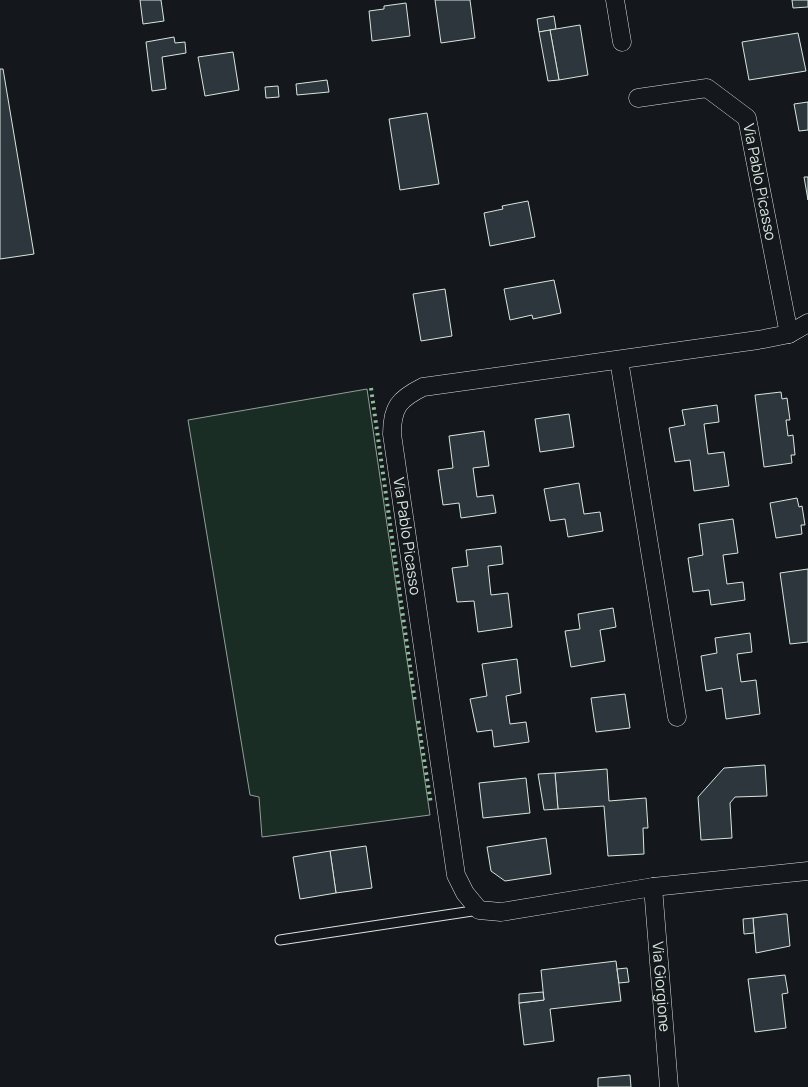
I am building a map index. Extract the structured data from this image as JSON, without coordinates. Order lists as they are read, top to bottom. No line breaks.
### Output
{"streets":{"street":["Via Pablo Picasso","Via Giorgione"]}}
